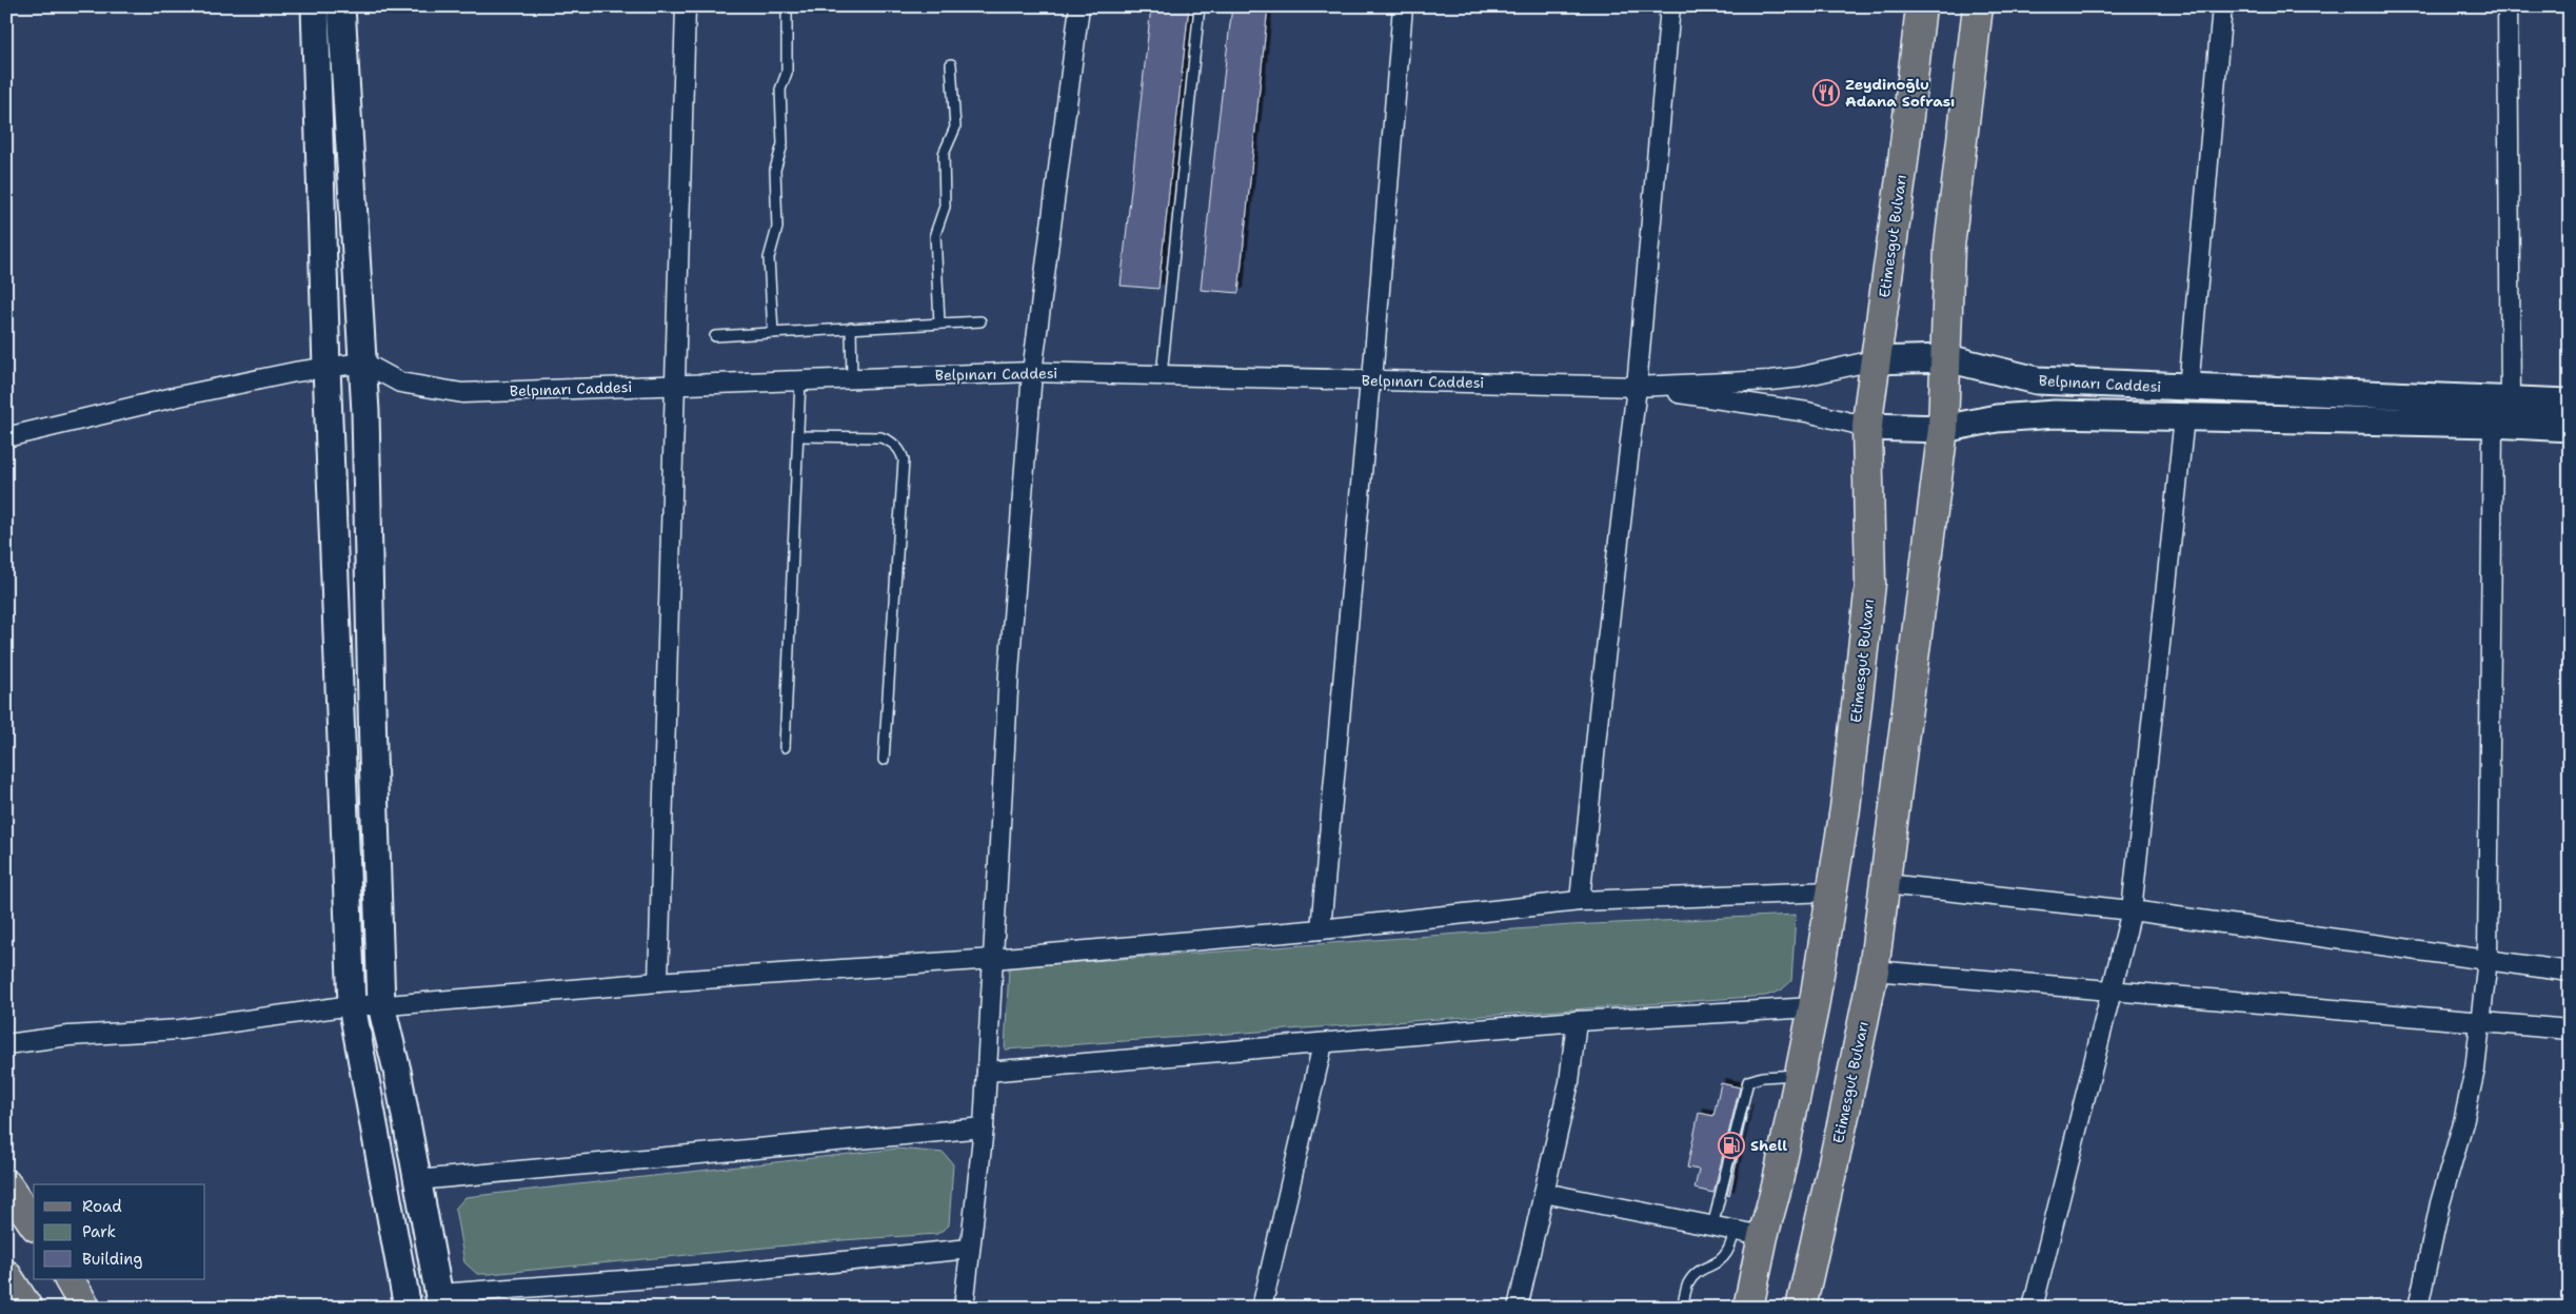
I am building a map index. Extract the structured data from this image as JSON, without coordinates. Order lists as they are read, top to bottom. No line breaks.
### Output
{"streets":{"main road":["Etimesgut Bulvarı","Belpınarı Caddesi"]},"crossings":[["Etimesgut Bulvarı","Belpınarı Caddesi"]],"places":{"restaurant":["Zeydinoğlu Adana Sofrası"],"fuel station":["Shell"]},"legend":["Road","Park","Building"]}
